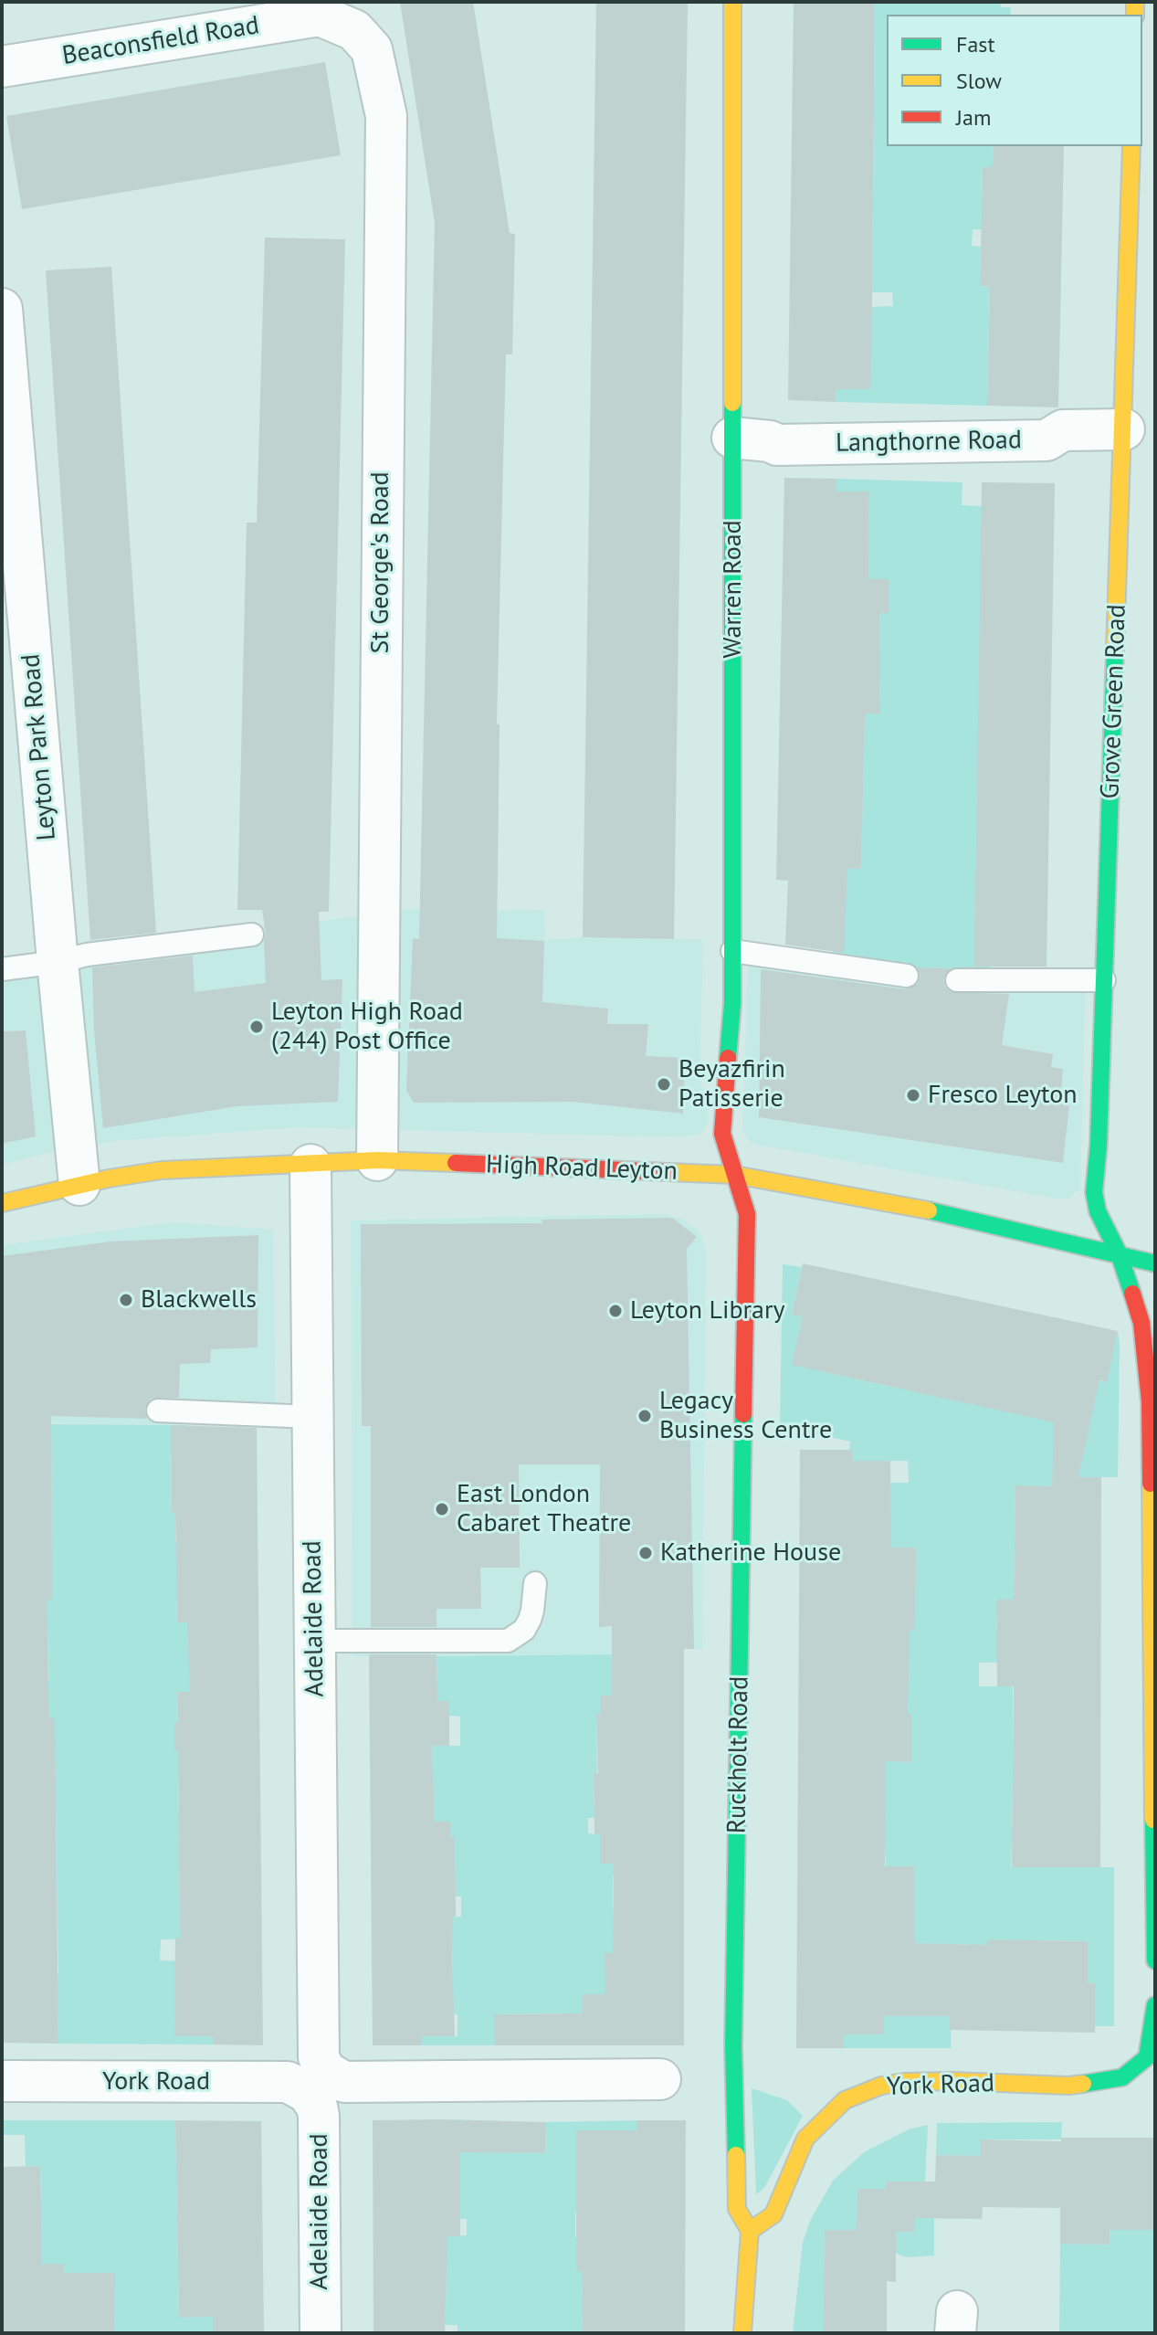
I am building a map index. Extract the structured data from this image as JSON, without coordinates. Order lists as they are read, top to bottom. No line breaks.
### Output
{"streets":{"main road":["Warren Road","Grove Green Road","High Road Leyton","Ruckholt Road","York Road"],"street":["Beaconsfield Road","Langthorne Road","St George's Road","Leyton Park Road","Adelaide Road"]},"crossings":[["Beaconsfield Road","St George's Road"],["Langthorne Road","Warren Road"],["Langthorne Road","Grove Green Road"],["St George's Road","High Road Leyton"],["Warren Road","High Road Leyton"],["Warren Road","Ruckholt Road"],["Grove Green Road","High Road Leyton"],["Leyton Park Road","High Road Leyton"],["High Road Leyton","Adelaide Road"],["High Road Leyton","Ruckholt Road"],["Adelaide Road","York Road"],["Ruckholt Road","York Road"]],"places":["Leyton High Road (244) Post Office","Beyazfirin Patisserie","Fresco Leyton","Blackwells","Leyton Library","Legacy Business Centre","East London Cabaret Theatre","Katherine House"],"legend":["Fast","Slow","Jam"]}
